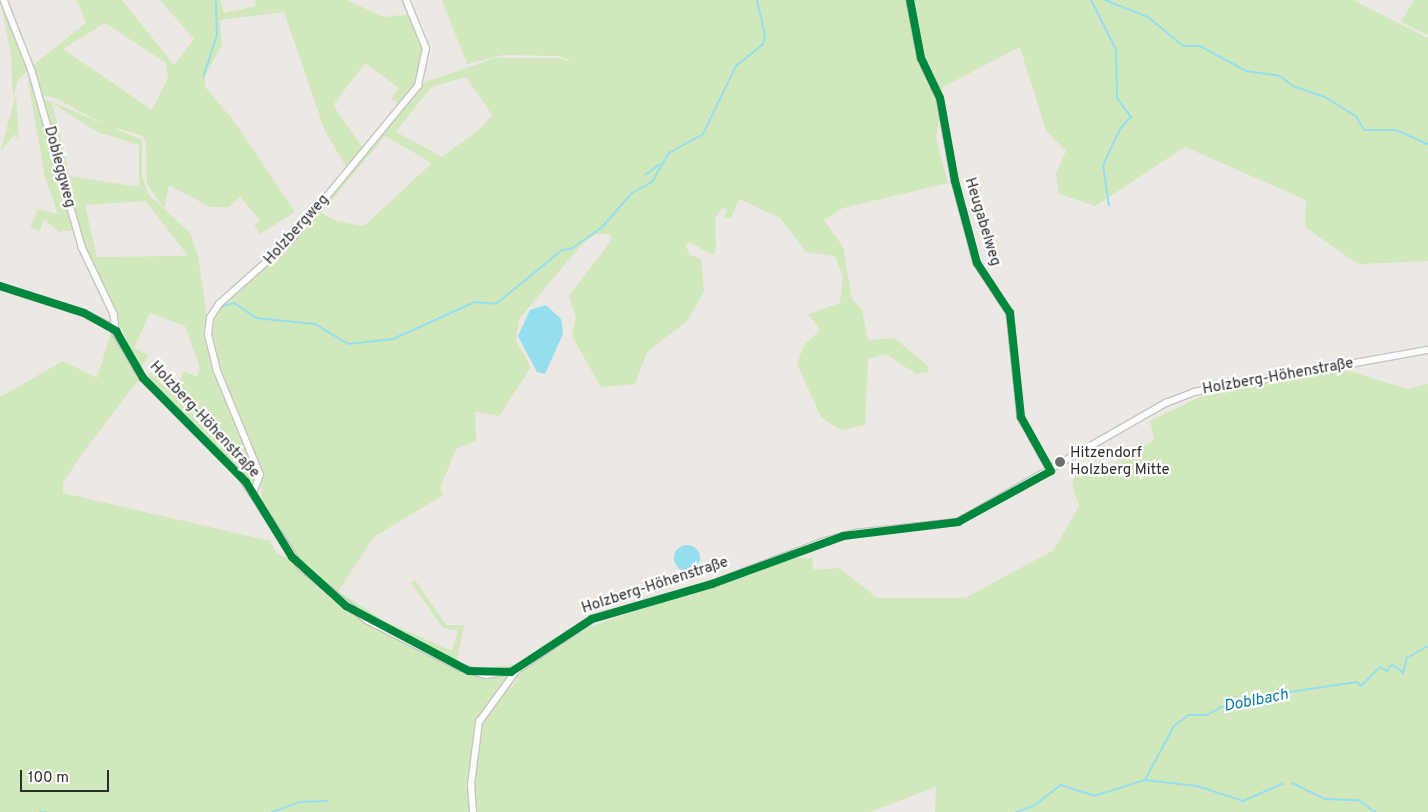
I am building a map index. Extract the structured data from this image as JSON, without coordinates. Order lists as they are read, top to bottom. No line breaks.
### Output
{"streets":{"street":["Dobleggweg","Heugabelweg","Holzbergweg","Holzberg-Höhenstraße"]},"crossings":[["Dobleggweg","Holzberg-Höhenstraße"],["Heugabelweg","Holzberg-Höhenstraße"],["Holzbergweg","Holzberg-Höhenstraße"]],"water":["Doblbach"],"places":["Hitzendorf Holzberg Mitte"],"scale_bar":"100 m"}
